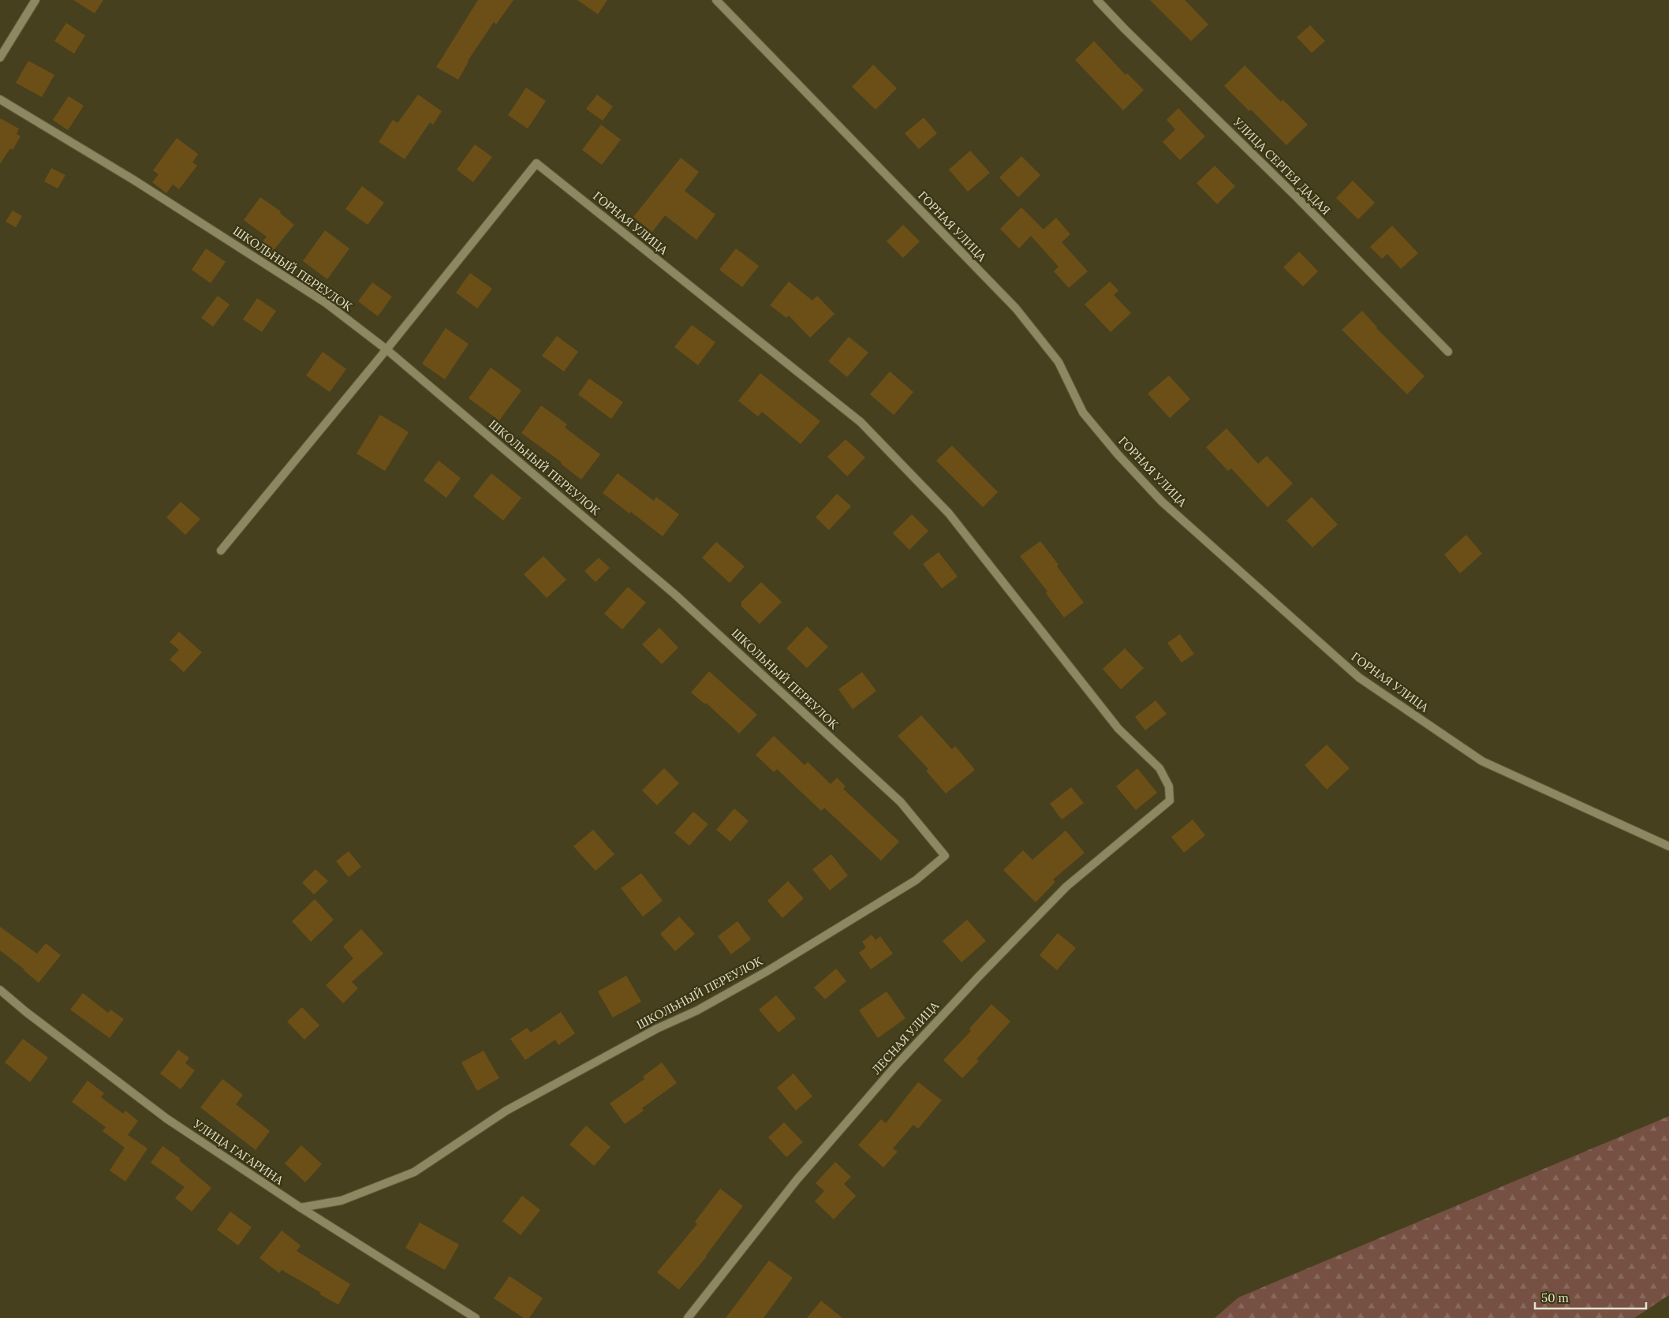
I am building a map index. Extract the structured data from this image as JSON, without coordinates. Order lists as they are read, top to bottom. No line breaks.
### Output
{"streets":{"street":["УЛИЦА СЕРГЕЯ ДАДАЯ","ГОРНАЯ УЛИЦА","ШКОЛЬНЫЙ ПЕРЕУЛОК","ЛЕСНАЯ УЛИЦА","УЛИЦА ГАГАРИНА"]},"crossings":[["ГОРНАЯ УЛИЦА","ШКОЛЬНЫЙ ПЕРЕУЛОК"],["ГОРНАЯ УЛИЦА","ЛЕСНАЯ УЛИЦА"],["ШКОЛЬНЫЙ ПЕРЕУЛОК","УЛИЦА ГАГАРИНА"]],"scale_bar":"50 m"}
